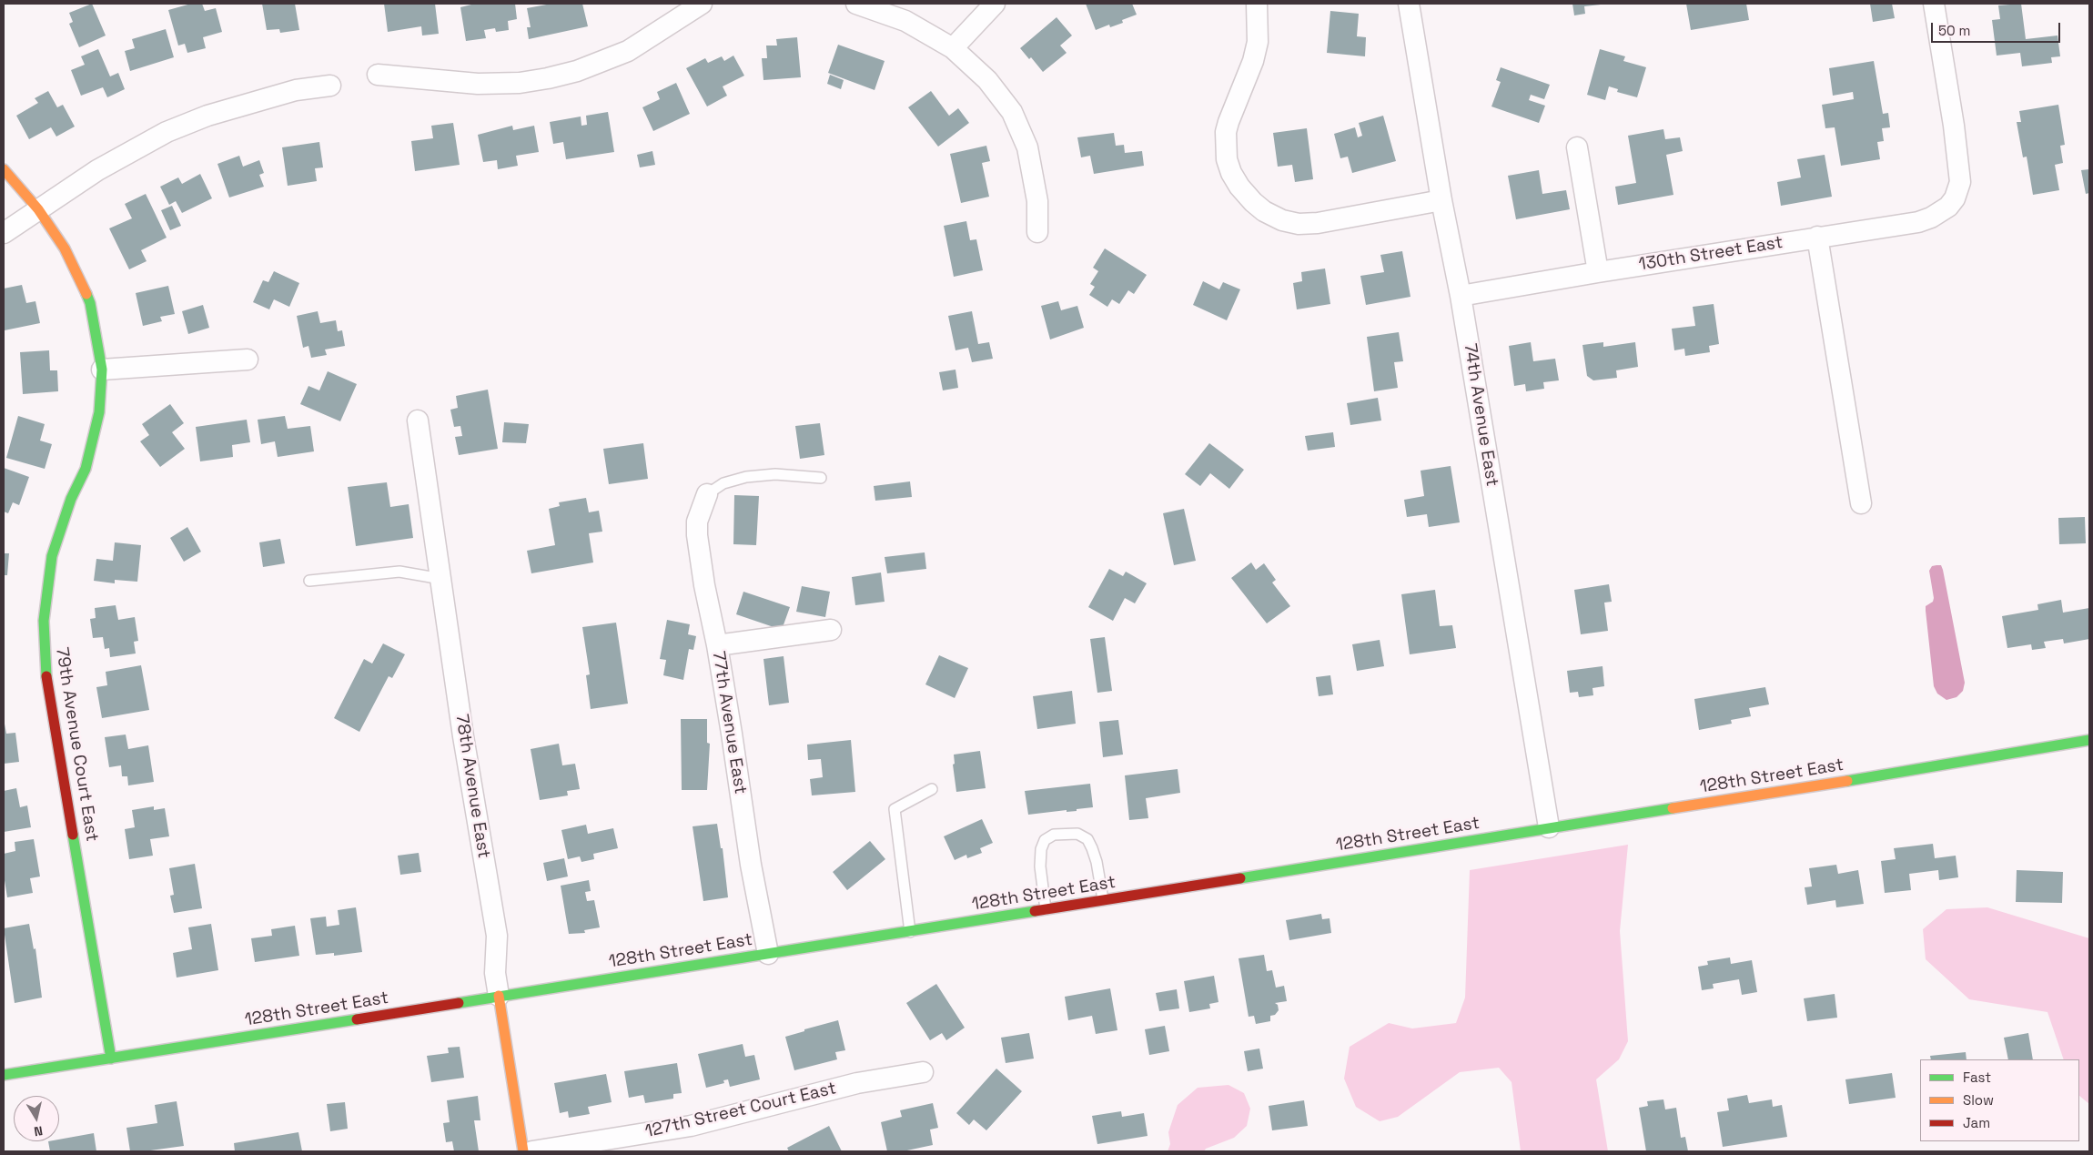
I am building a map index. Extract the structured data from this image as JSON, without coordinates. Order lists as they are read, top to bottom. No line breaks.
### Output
{"streets":{"street":["130th Street East","74th Avenue East","77th Avenue East","79th Avenue Court East","128th Street East","78th Avenue East","127th Street Court East"]},"crossings":[["130th Street East","74th Avenue East"],["74th Avenue East","128th Street East"],["77th Avenue East","128th Street East"],["79th Avenue Court East","128th Street East"],["128th Street East","78th Avenue East"]],"legend":["Fast","Slow","Jam"],"scale_bar":"50 m","north":"bottom"}
